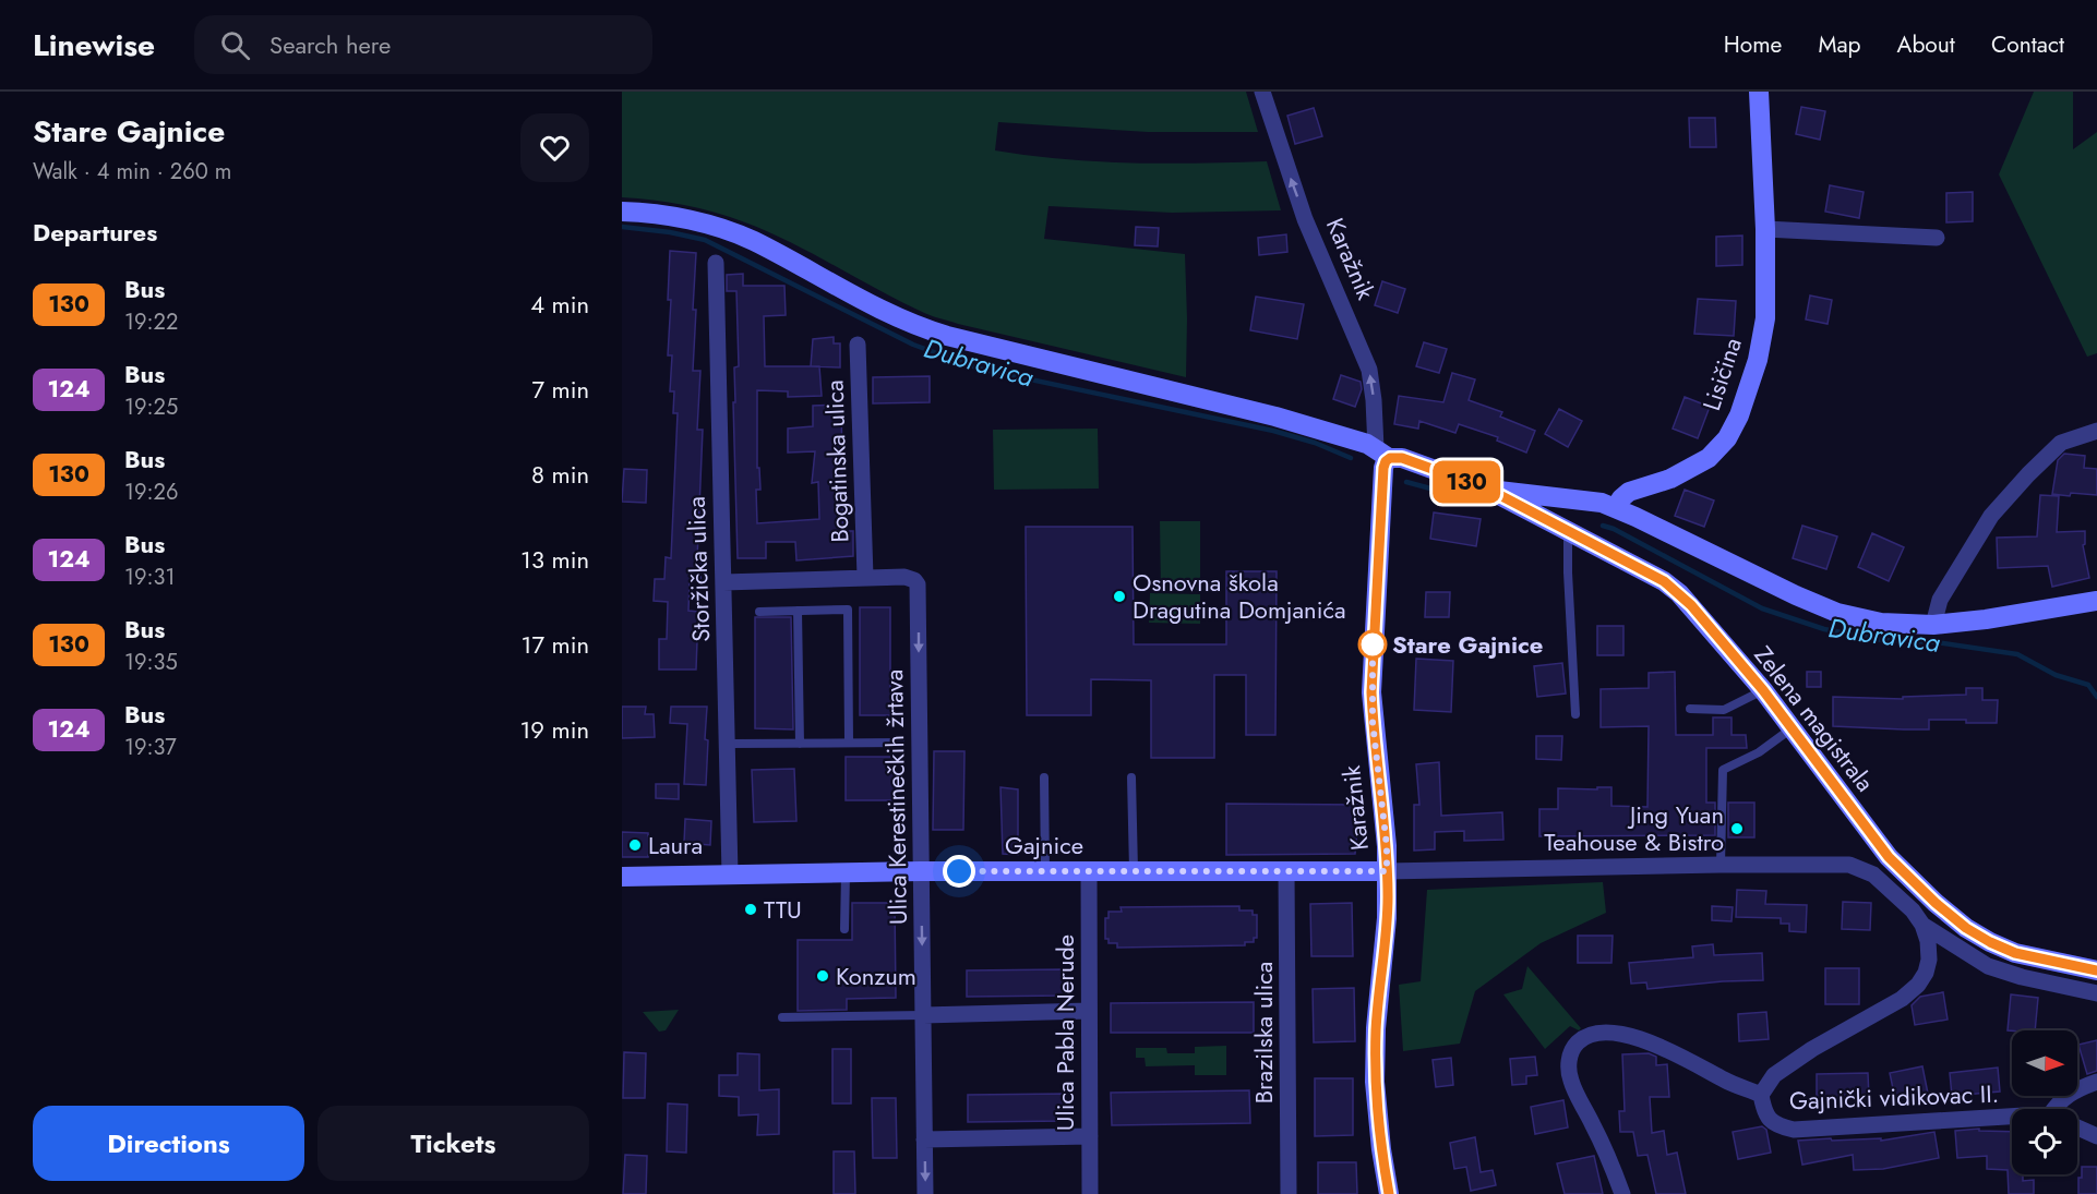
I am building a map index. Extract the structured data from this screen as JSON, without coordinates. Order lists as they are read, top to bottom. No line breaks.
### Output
{"streets":{"street":["Karažnik","Lisičina","Bogatinska ulica","Storžička ulica","Zelena magistrala","Ulica Kerestinečkih žrtava","Gajnice","Ulica Pabla Nerude","Brazilska ulica","Gajnički vidikovac II."]},"crossings":[["Karažnik","Gajnice"],["Bogatinska ulica","Ulica Kerestinečkih žrtava"],["Storžička ulica","Gajnice"],["Ulica Kerestinečkih žrtava","Gajnice"],["Gajnice","Ulica Pabla Nerude"],["Gajnice","Brazilska ulica"]],"one_way":["Ulica Kerestinečkih žrtava"],"water":["Dubravica"],"places":["Osnovna škola Dragutina Domjanića","Stare Gajnice","Jing Yuan Teahouse & Bistro","Laura","TTU","Konzum"],"lines":["bus line 130"],"north":"right","page":{"header":"Linewise","search":"Search here","nav":["Home","Map","About","Contact"],"heading":[["Stare Gajnice","Walk · 4 min · 260 m"],"Departures"],"on_map":"130","list":[{"mark":"130","name":"Bus","note":"19:22","value":"4 min"},{"mark":"124","name":"Bus","note":"19:25","value":"7 min"},{"mark":"130","name":"Bus","note":"19:26","value":"8 min"},{"mark":"124","name":"Bus","note":"19:31","value":"13 min"},{"mark":"130","name":"Bus","note":"19:35","value":"17 min"},{"mark":"124","name":"Bus","note":"19:37","value":"19 min"}],"buttons":["Directions","Tickets"]}}
